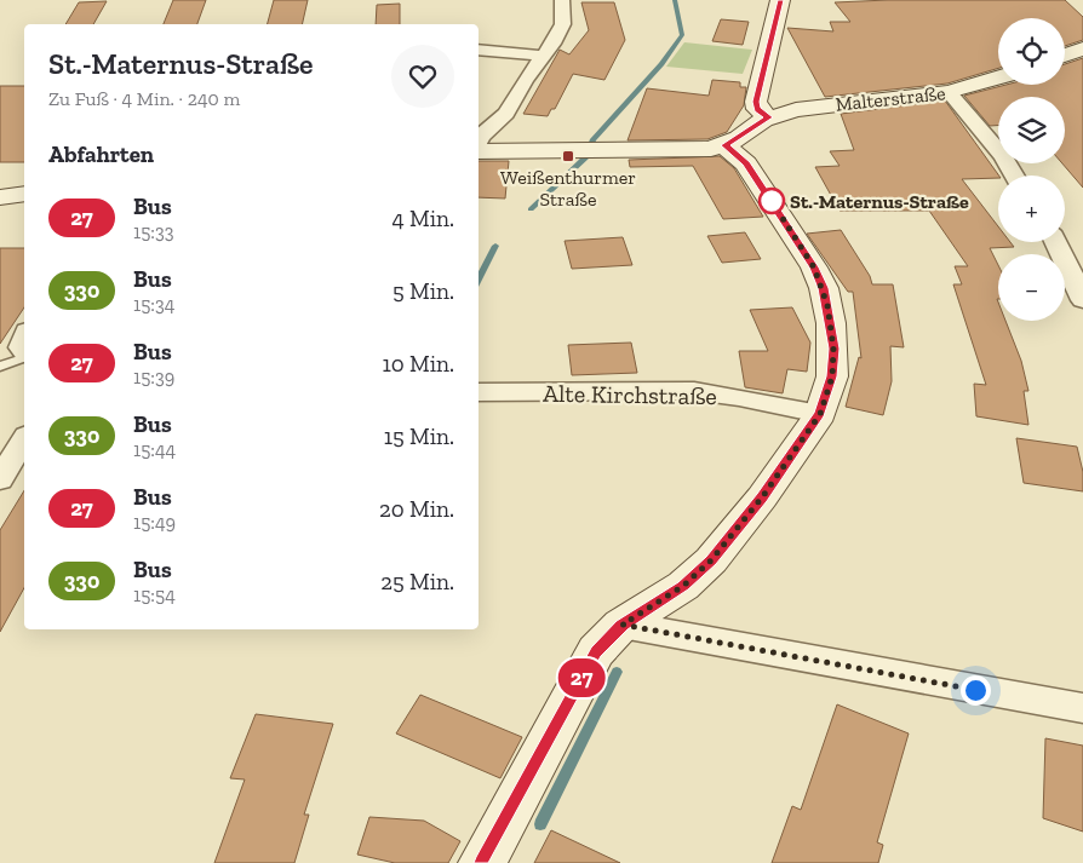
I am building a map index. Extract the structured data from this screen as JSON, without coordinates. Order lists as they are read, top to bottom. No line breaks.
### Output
{"streets":{"street":["Malterstraße","Alte Kirchstraße"]},"places":{"transit":["Weißenthurmer Straße"],"other":["St.-Maternus-Straße"]},"lines":["bus line 27"],"page":{"on_map":"27","map_buttons":["+","−"],"heading":[["St.-Maternus-Straße","Zu Fuß · 4 Min. · 240 m"],"Abfahrten"],"list":[{"mark":"27","name":"Bus","note":"15:33","value":"4 Min."},{"mark":"330","name":"Bus","note":"15:34","value":"5 Min."},{"mark":"27","name":"Bus","note":"15:39","value":"10 Min."},{"mark":"330","name":"Bus","note":"15:44","value":"15 Min."},{"mark":"27","name":"Bus","note":"15:49","value":"20 Min."},{"mark":"330","name":"Bus","note":"15:54","value":"25 Min."}]}}
